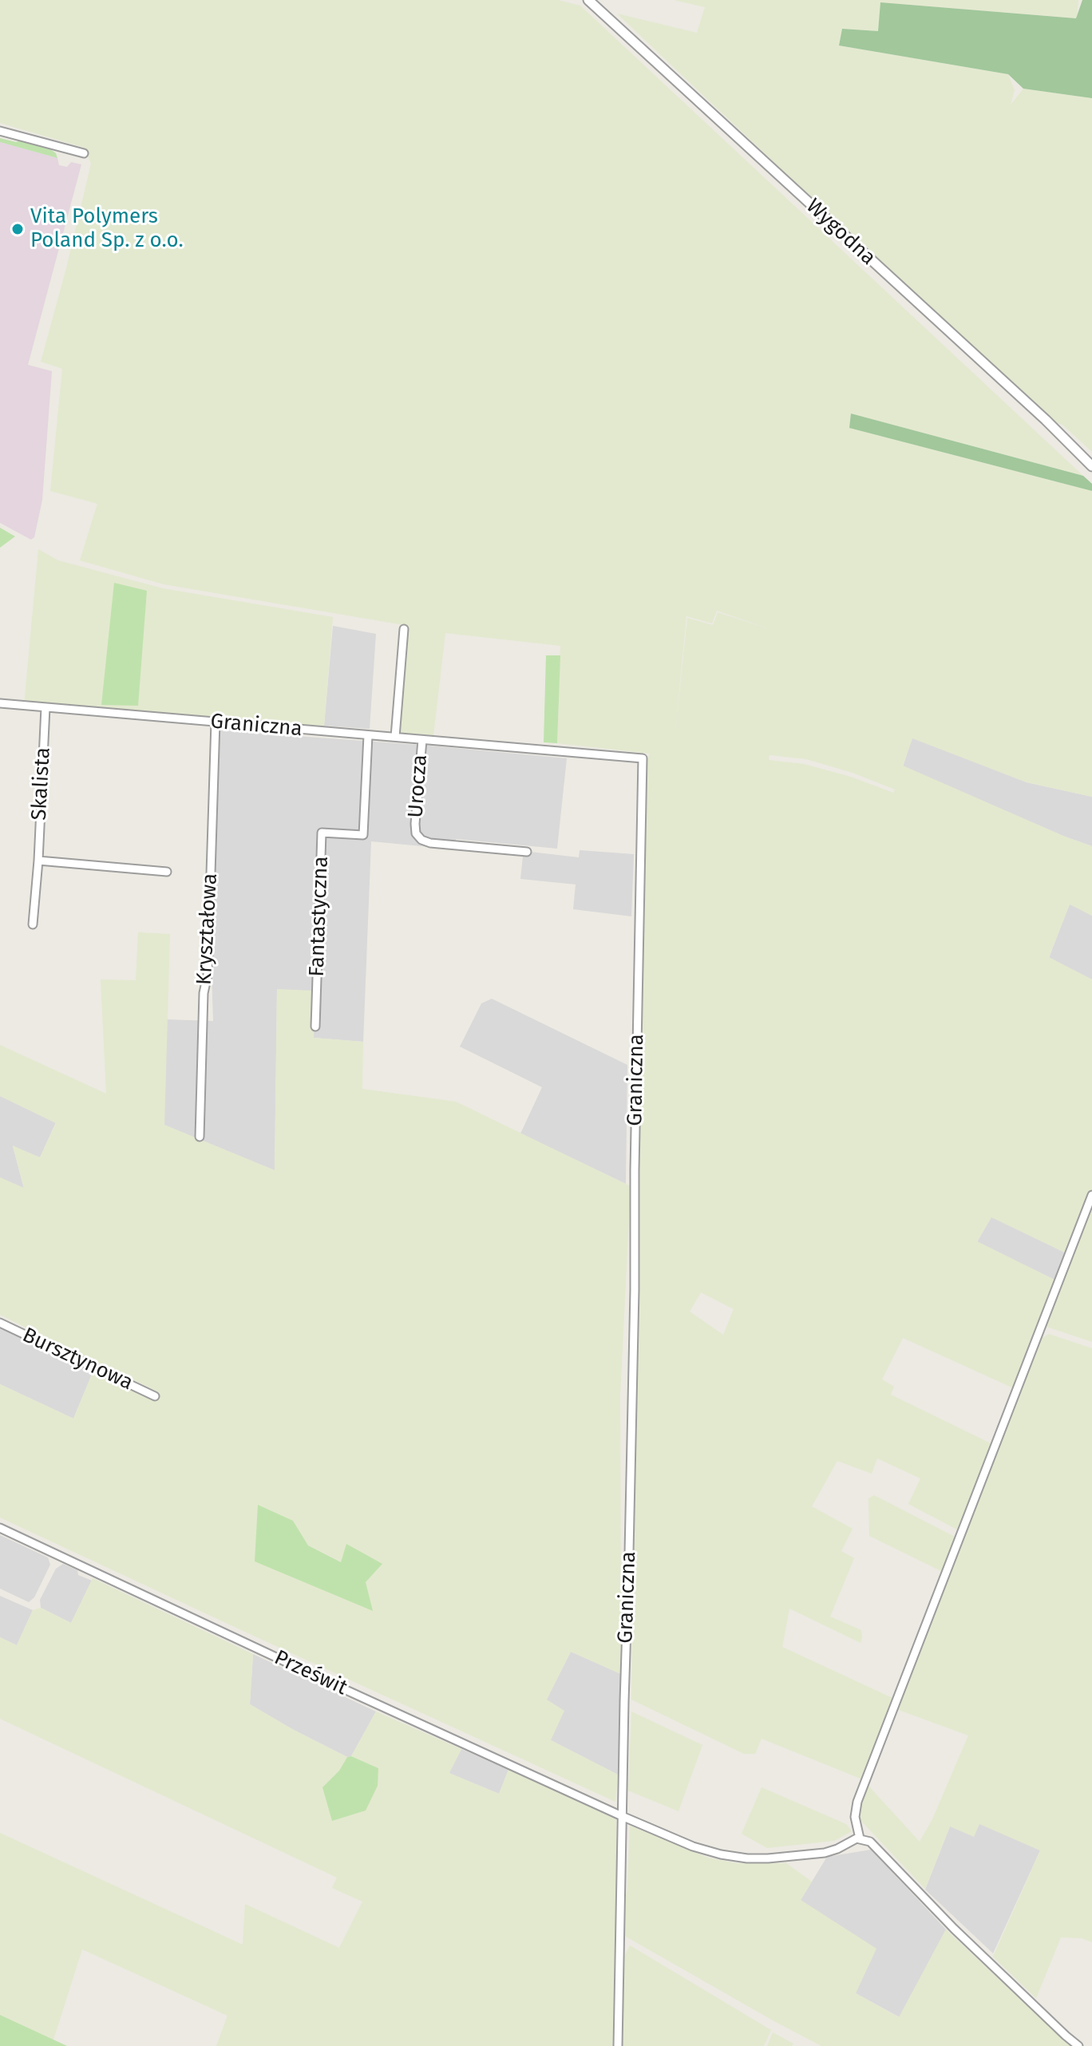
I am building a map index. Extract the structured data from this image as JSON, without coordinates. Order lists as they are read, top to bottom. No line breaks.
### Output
{"streets":{"street":["Wygodna","Graniczna","Skalista","Urocza","Fantastyczna","Kryształowa","Bursztynowa","Prześwit"]},"crossings":[["Graniczna","Skalista"],["Graniczna","Urocza"],["Graniczna","Fantastyczna"],["Graniczna","Kryształowa"],["Graniczna","Prześwit"]],"places":["Vita Polymers Poland Sp. z o.o."]}
